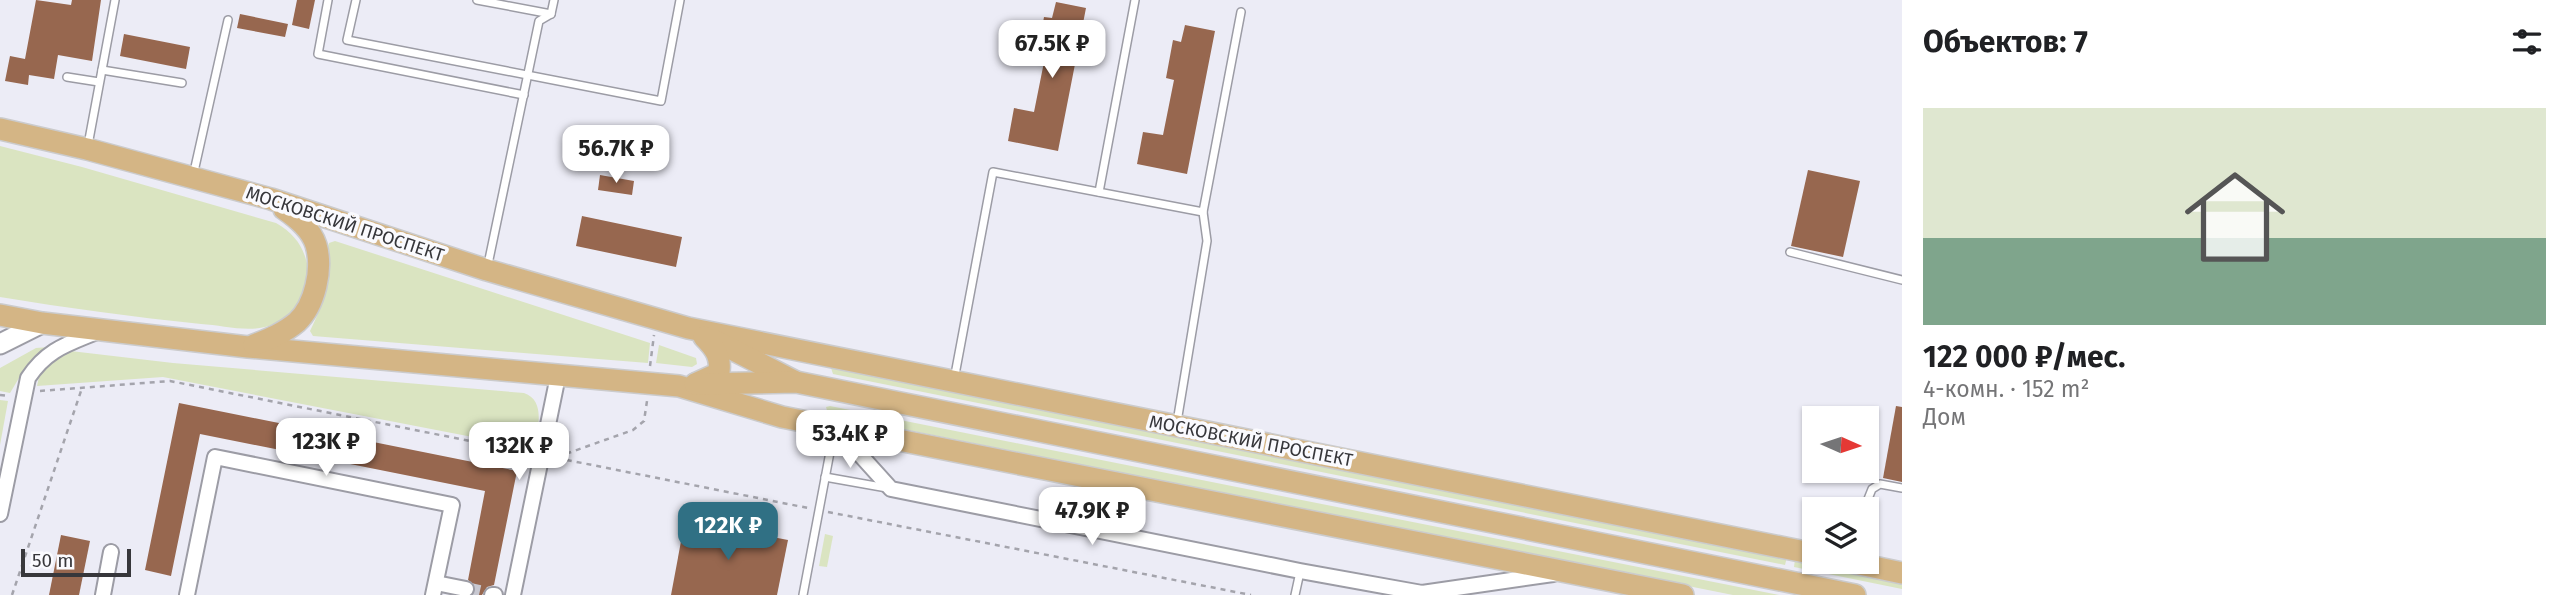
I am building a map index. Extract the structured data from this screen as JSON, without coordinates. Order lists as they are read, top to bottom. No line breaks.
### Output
{"streets":{"main road":["МОСКОВСКИЙ ПРОСПЕКТ"]},"scale_bar":"50 m","north":"right","page":{"heading":"Объектов: 7","price":["67.5K ₽","56.7K ₽","53.4K ₽","123K ₽","132K ₽","47.9K ₽","122K ₽"],"list":[{"name":"122 000 ₽/мес.","note":"4-комн. · 152 m² · Дом"}],"scale":"50 m"}}
